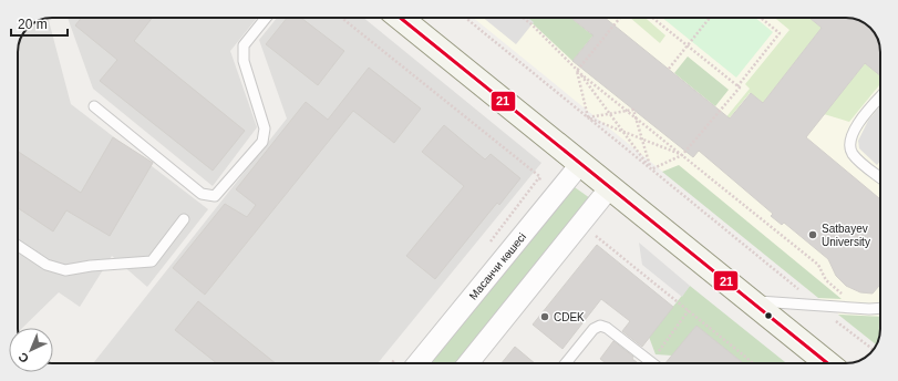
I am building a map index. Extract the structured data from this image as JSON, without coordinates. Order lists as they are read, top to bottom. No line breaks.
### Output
{"streets":{"street":["Масанчи көшесі"]},"places":["Satbayev University","CDEK"],"lines":["transit line 21"],"scale_bar":"20 m","north":"bottom left"}
